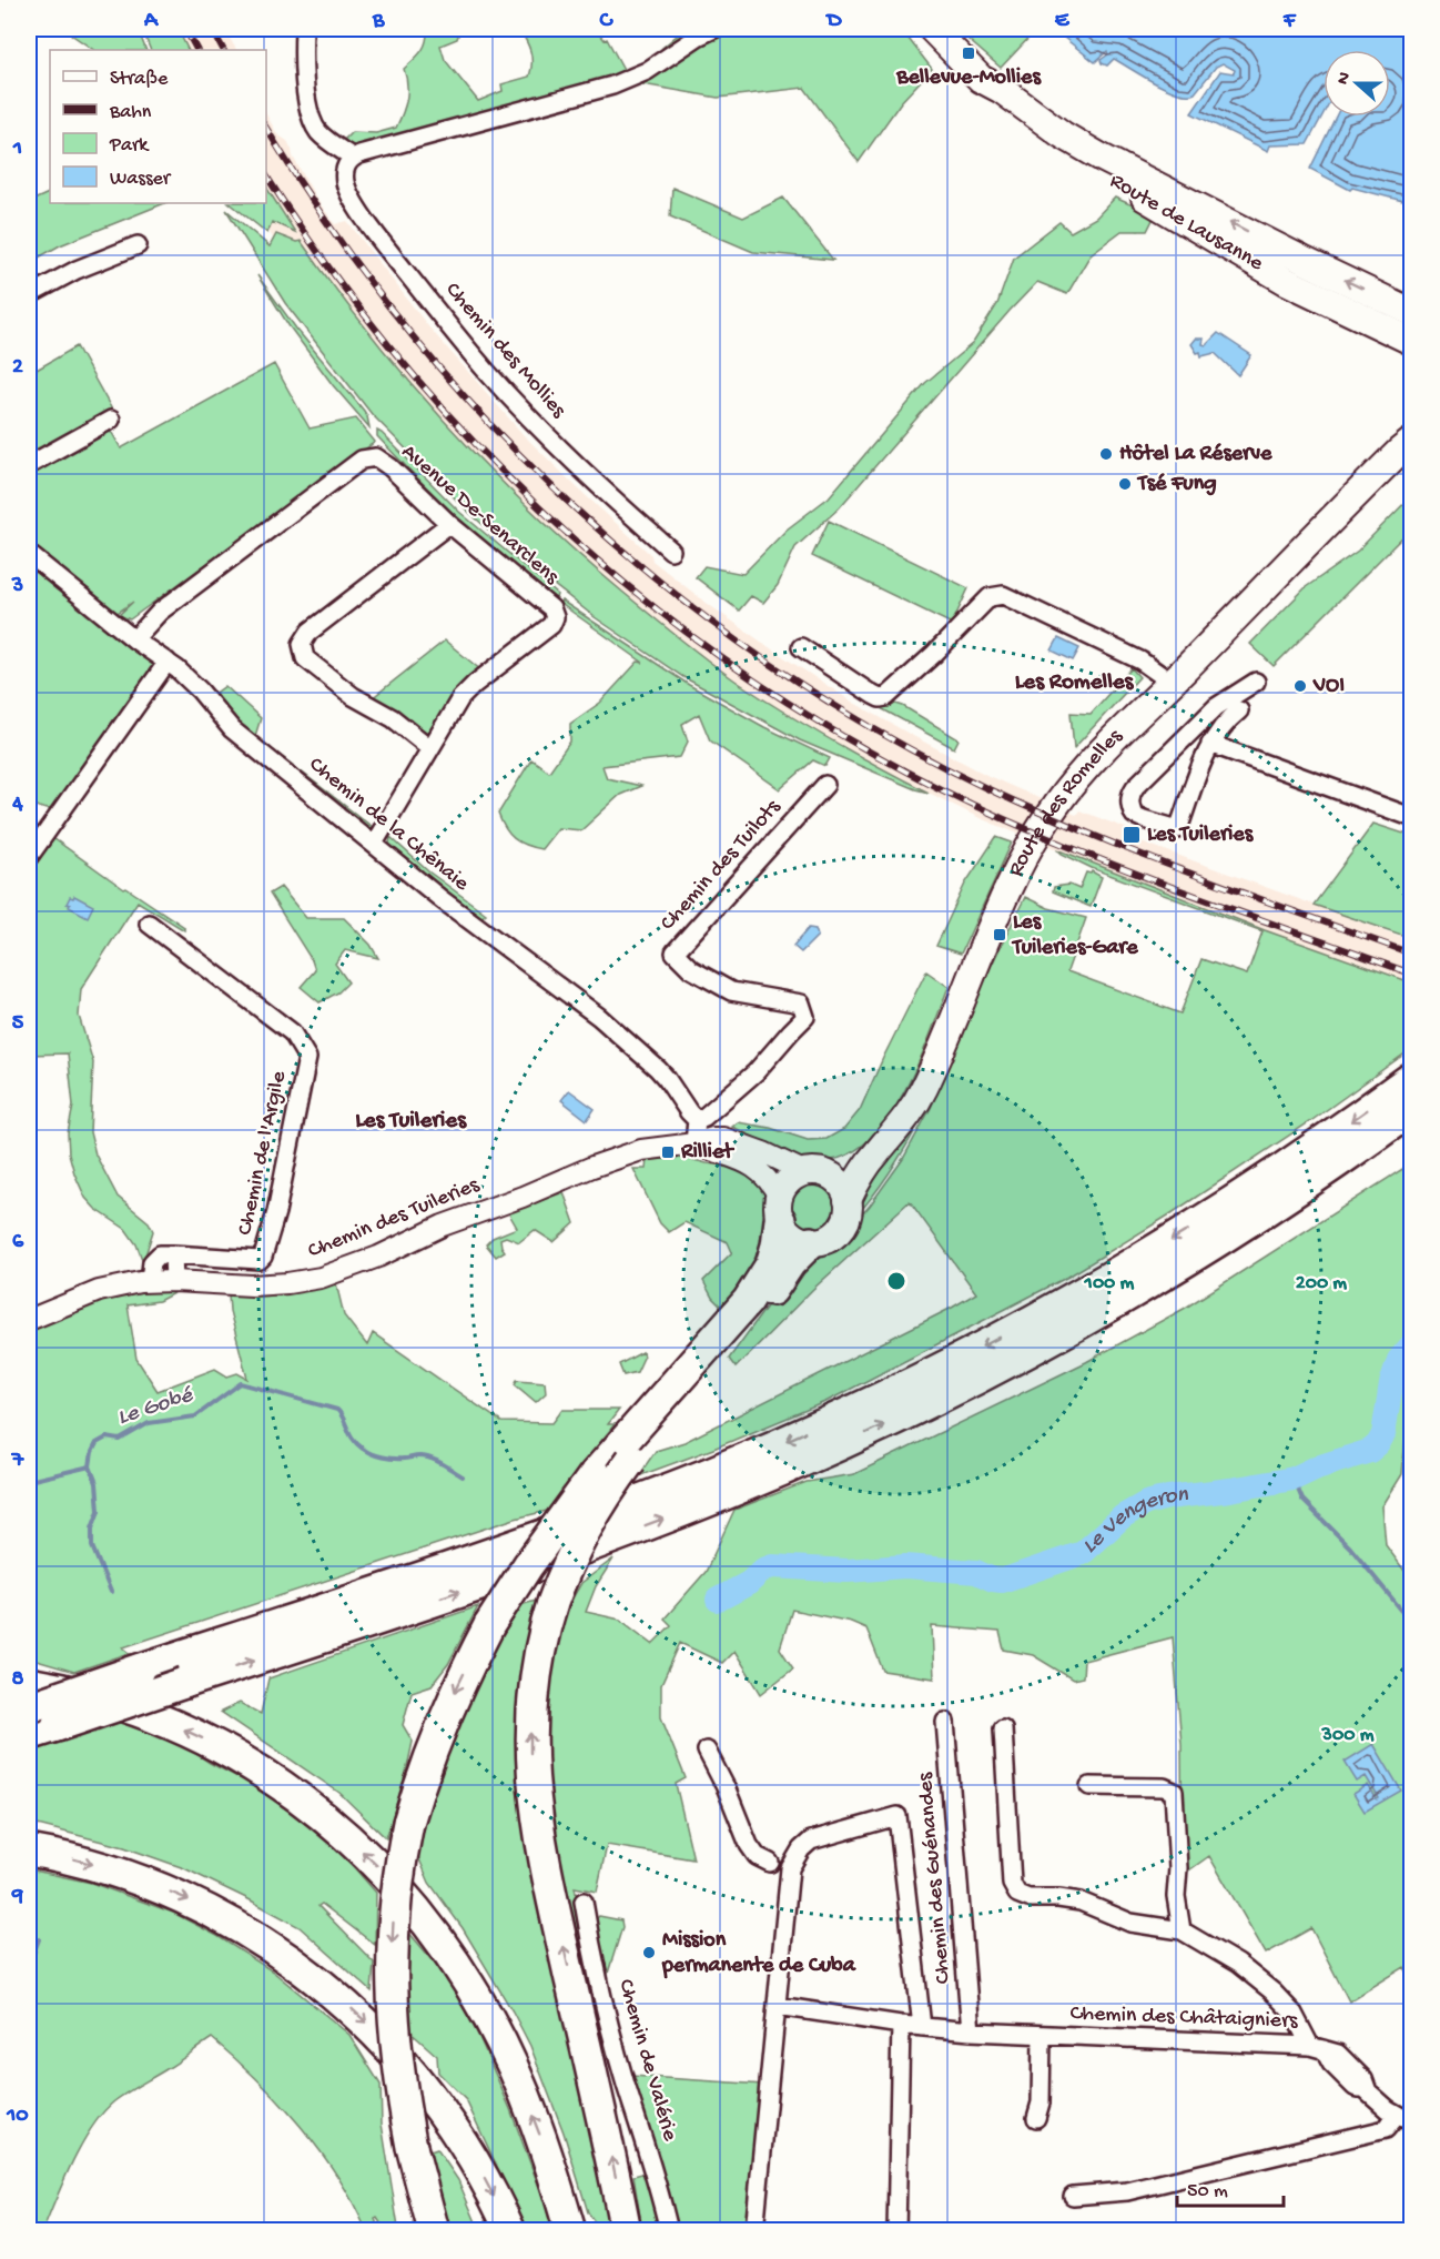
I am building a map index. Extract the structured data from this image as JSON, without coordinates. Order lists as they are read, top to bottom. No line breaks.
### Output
{"streets":{"main road":["Route de Lausanne","Route des Romelles"],"street":["Chemin des Mollies","Avenue De-Senarclens","Chemin de la Chênaie","Chemin des Tuilots","Chemin de l'Argile","Chemin des Tuileries","Chemin des Guénandes","Chemin des Châtaigniers","Chemin de Valérie"]},"crossings":[["Avenue De-Senarclens","Chemin de la Chênaie"],["Route des Romelles","Chemin des Tuileries"],["Chemin de la Chênaie","Chemin des Tuilots"],["Chemin des Guénandes","Chemin des Châtaigniers"]],"districts":["Les Romelles","Les Tuileries"],"water":["Le Gobé","Le Vengeron"],"places":{"transit":["Bellevue-Mollies","Les Tuileries","Les Tuileries-Gare","Rilliet"],"other":["Hôtel La Réserve","Tsé Fung","VOI","Mission permanente de Cuba"]},"legend":["Straße","Bahn","Park","Wasser"],"scale_bar":"50 m","north":"left","grid":{"columns":["A","B","C","D","E","F"],"rows":["1","2","3","4","5","6","7","8","9","10"]},"rings":["100 m","200 m","300 m"]}
